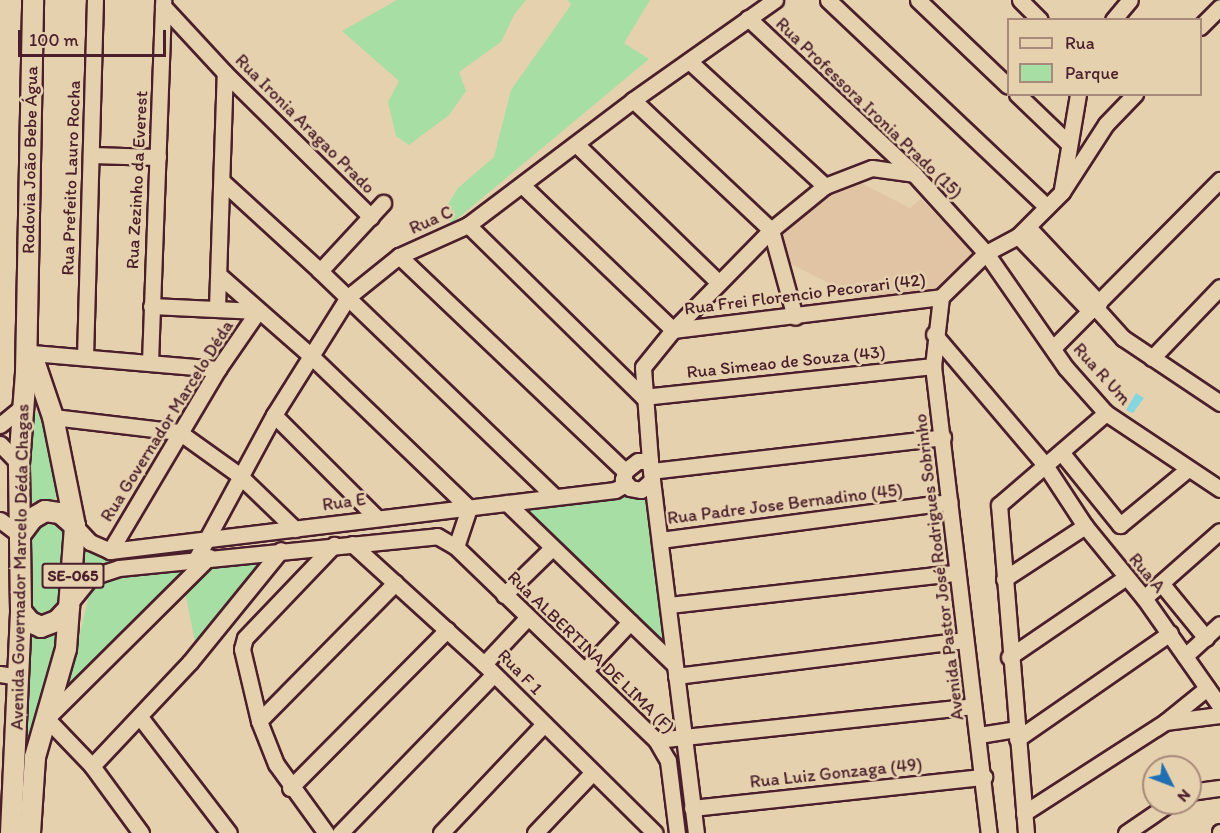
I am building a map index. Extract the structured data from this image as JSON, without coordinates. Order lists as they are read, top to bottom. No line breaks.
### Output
{"streets":{"main road":["Rodovia João Bebe Água","Avenida Governador Marcelo Déda Chagas","SE-065"],"street":["Rua Professora Ironia Prado (15)","Rua Ironia Aragao Prado","Rua Prefeito Lauro Rocha","Rua Zezinho da Everest","Rua C","Rua Frei Florencio Pecorari (42)","Rua Simeao de Souza (43)","Rua R Um","Rua Governador Marcelo Déda","Rua E","Rua Padre Jose Bernadino (45)","Avenida Pastor José Rodrigues Sobrinho","Rua A","Rua ALBERTINA DE LIMA (F)","Rua F 1","Rua Luiz Gonzaga (49)"]},"crossings":[["Rua Professora Ironia Prado (15)","Rua C"],["Rua Professora Ironia Prado (15)","Rua R Um"],["Rua Ironia Aragao Prado","Rua Zezinho da Everest"],["Rodovia João Bebe Água","Avenida Governador Marcelo Déda Chagas"],["Rua C","Rua E"],["Rua Frei Florencio Pecorari (42)","Avenida Pastor José Rodrigues Sobrinho"],["Rua Simeao de Souza (43)","Avenida Pastor José Rodrigues Sobrinho"],["Rua Governador Marcelo Déda","Rua E"],["Rua Padre Jose Bernadino (45)","Avenida Pastor José Rodrigues Sobrinho"],["Avenida Pastor José Rodrigues Sobrinho","Rua A"],["Avenida Pastor José Rodrigues Sobrinho","Rua Luiz Gonzaga (49)"]],"legend":["Rua","Parque"],"scale_bar":"100 m","north":"bottom right"}
